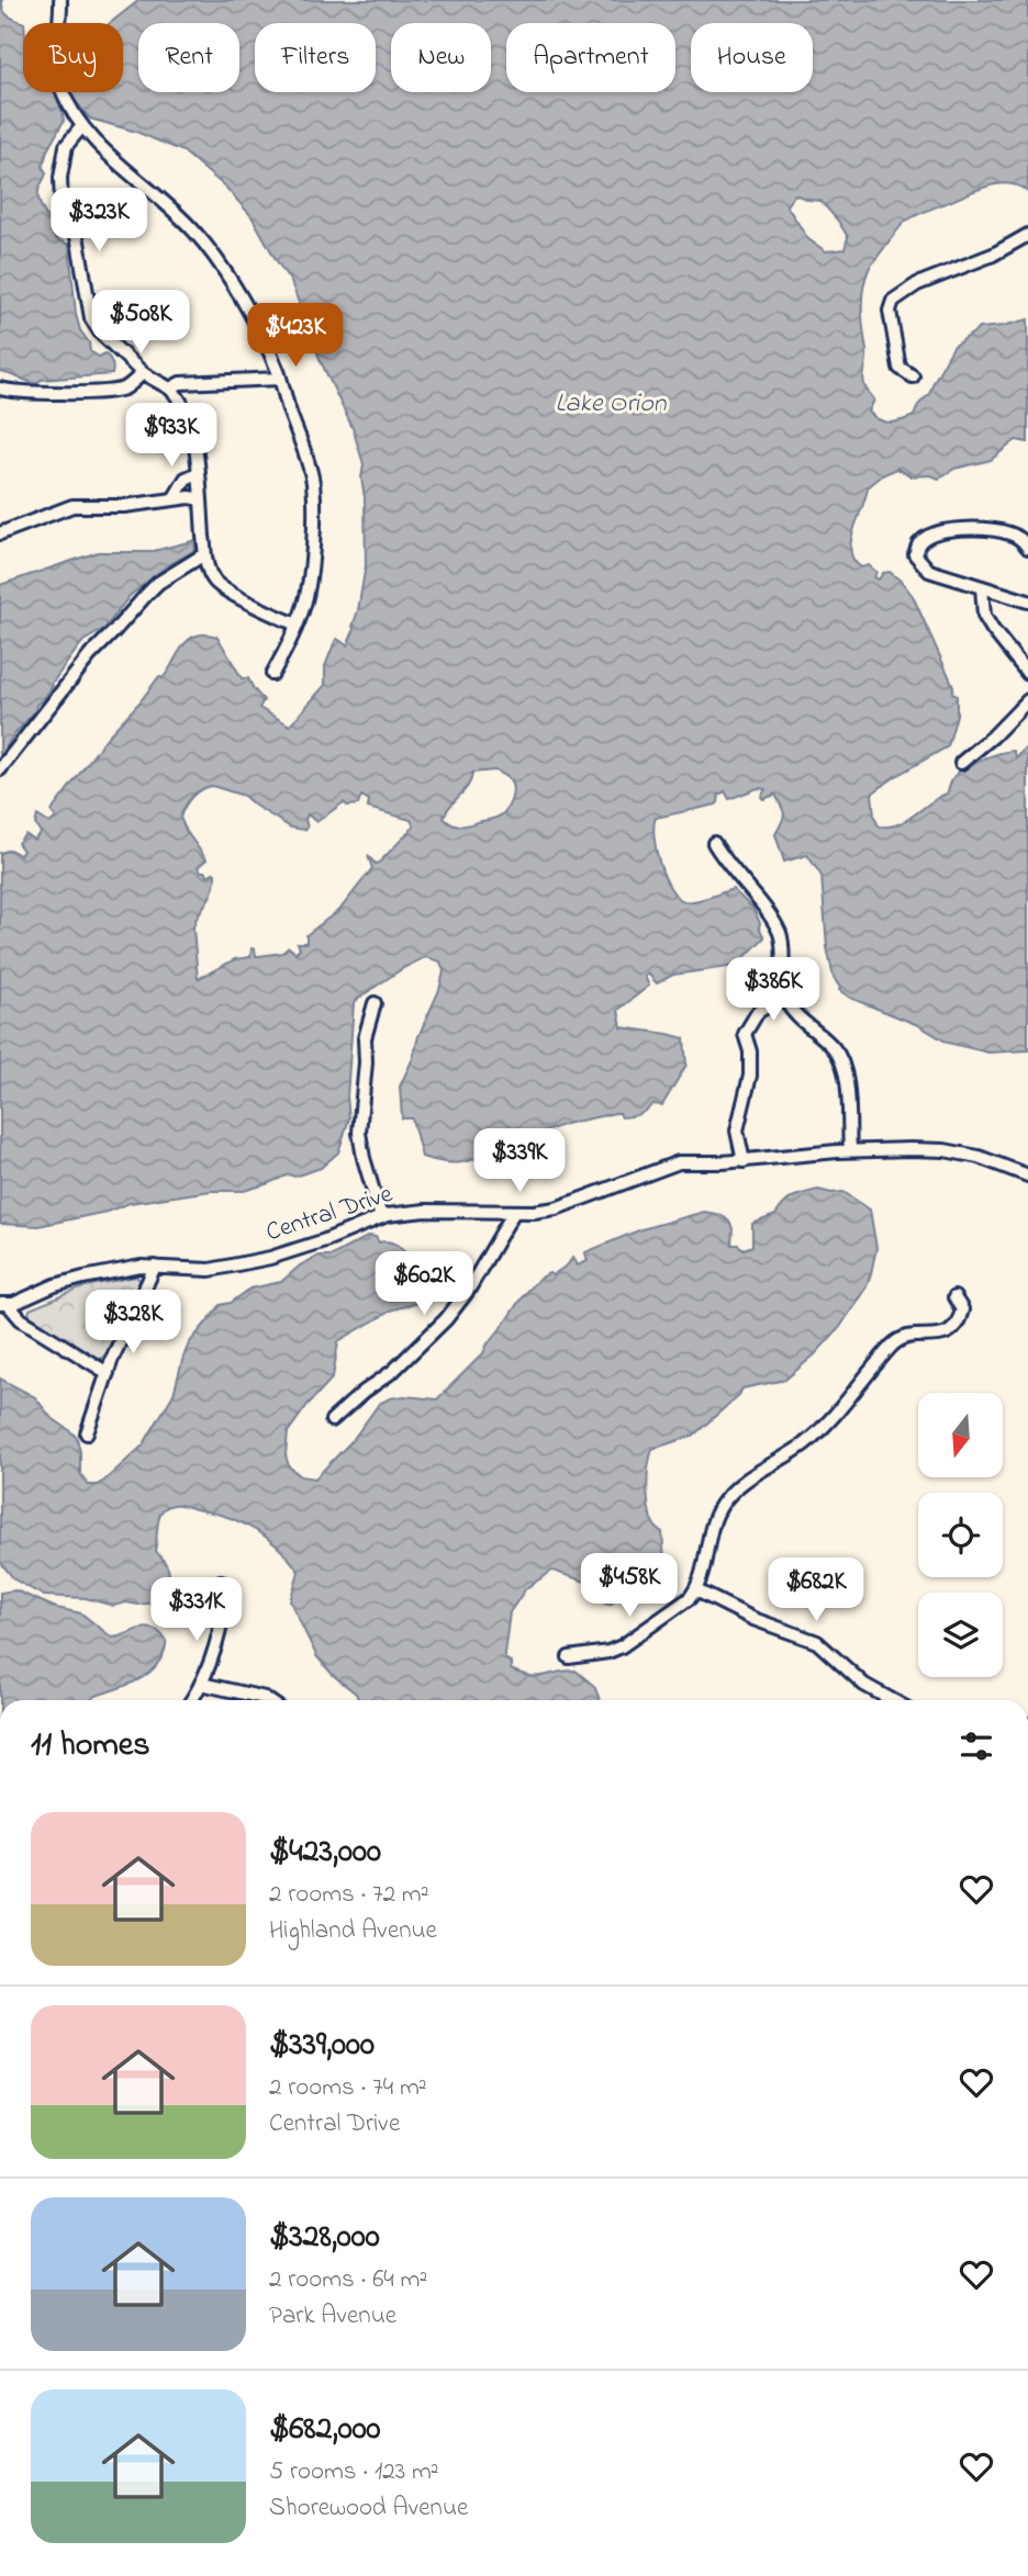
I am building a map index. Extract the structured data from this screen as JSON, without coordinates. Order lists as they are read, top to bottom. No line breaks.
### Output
{"streets":{"street":["Central Drive"]},"water":["Lake Orion"],"north":"bottom","page":{"chip":["Buy","Rent","Filters","New","Apartment","House"],"price":["$323K","$508K","$423K","$933K","$386K","$339K","$602K","$328K","$458K","$682K","$331K"],"heading":"11 homes","list":[{"name":"$423,000","note":"2 rooms · 72 m² · Highland Avenue"},{"name":"$339,000","note":"2 rooms · 74 m² · Central Drive"},{"name":"$328,000","note":"2 rooms · 64 m² · Park Avenue"},{"name":"$682,000","note":"5 rooms · 123 m² · Shorewood Avenue"}]}}
